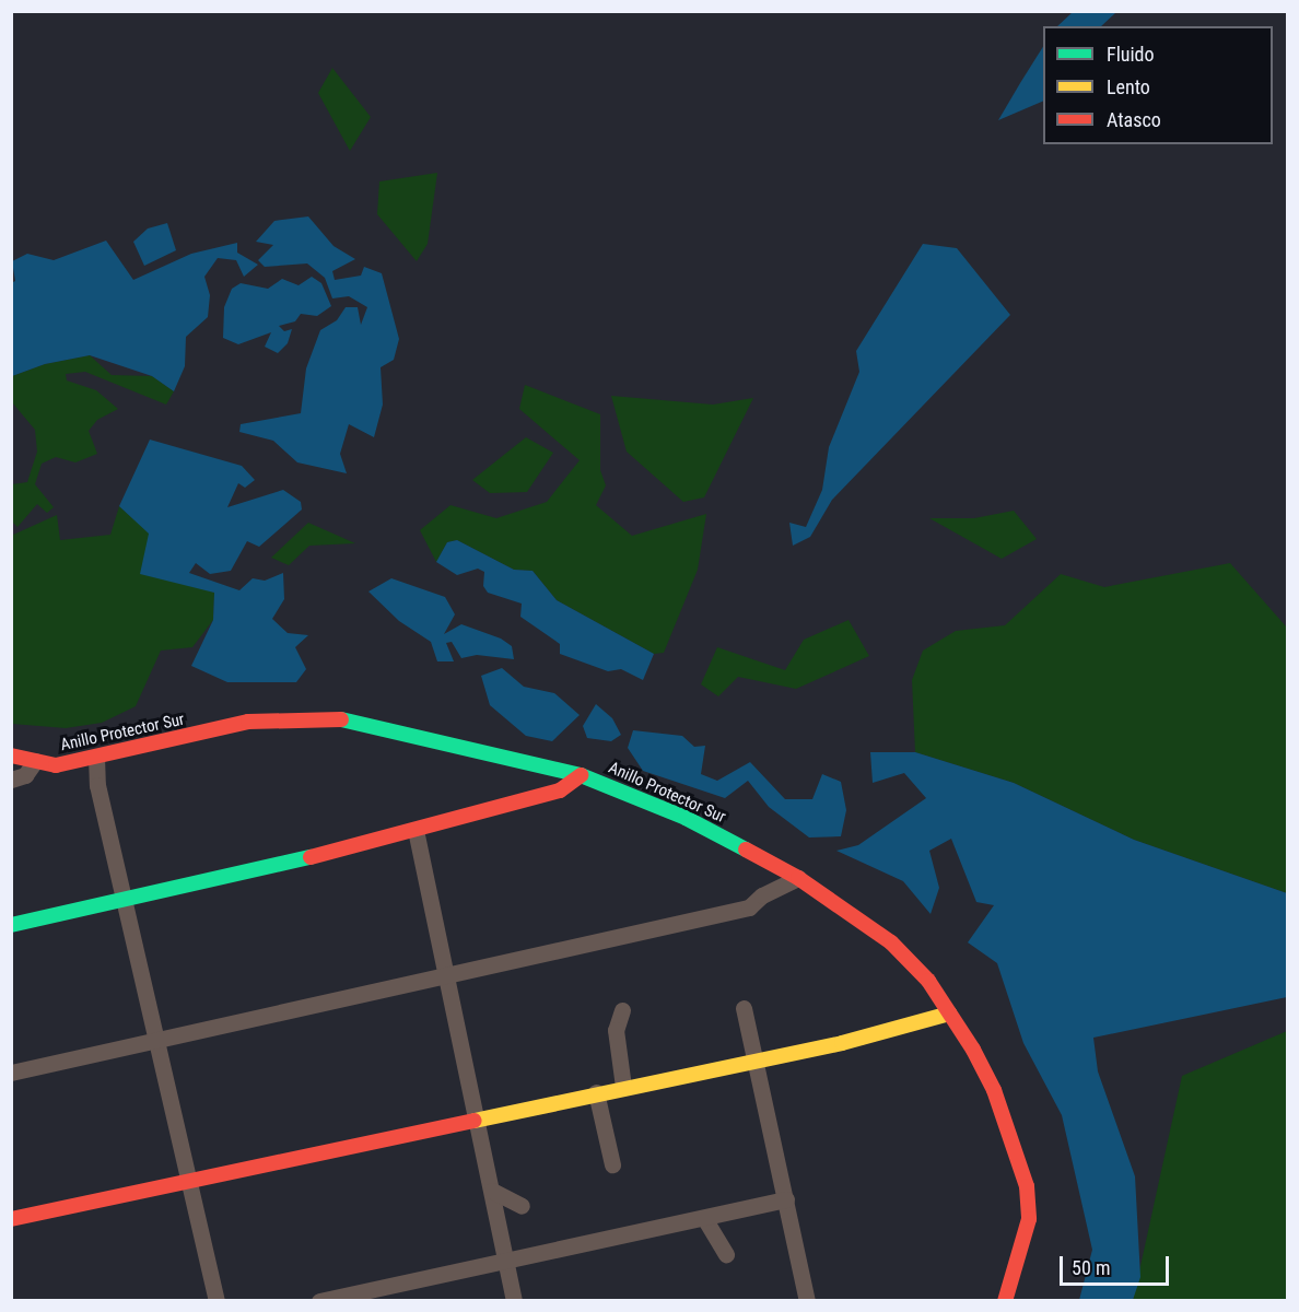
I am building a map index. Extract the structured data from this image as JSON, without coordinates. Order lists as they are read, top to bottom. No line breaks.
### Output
{"streets":{"street":["Anillo Protector Sur"]},"legend":["Fluido","Lento","Atasco"],"scale_bar":"50 m"}
